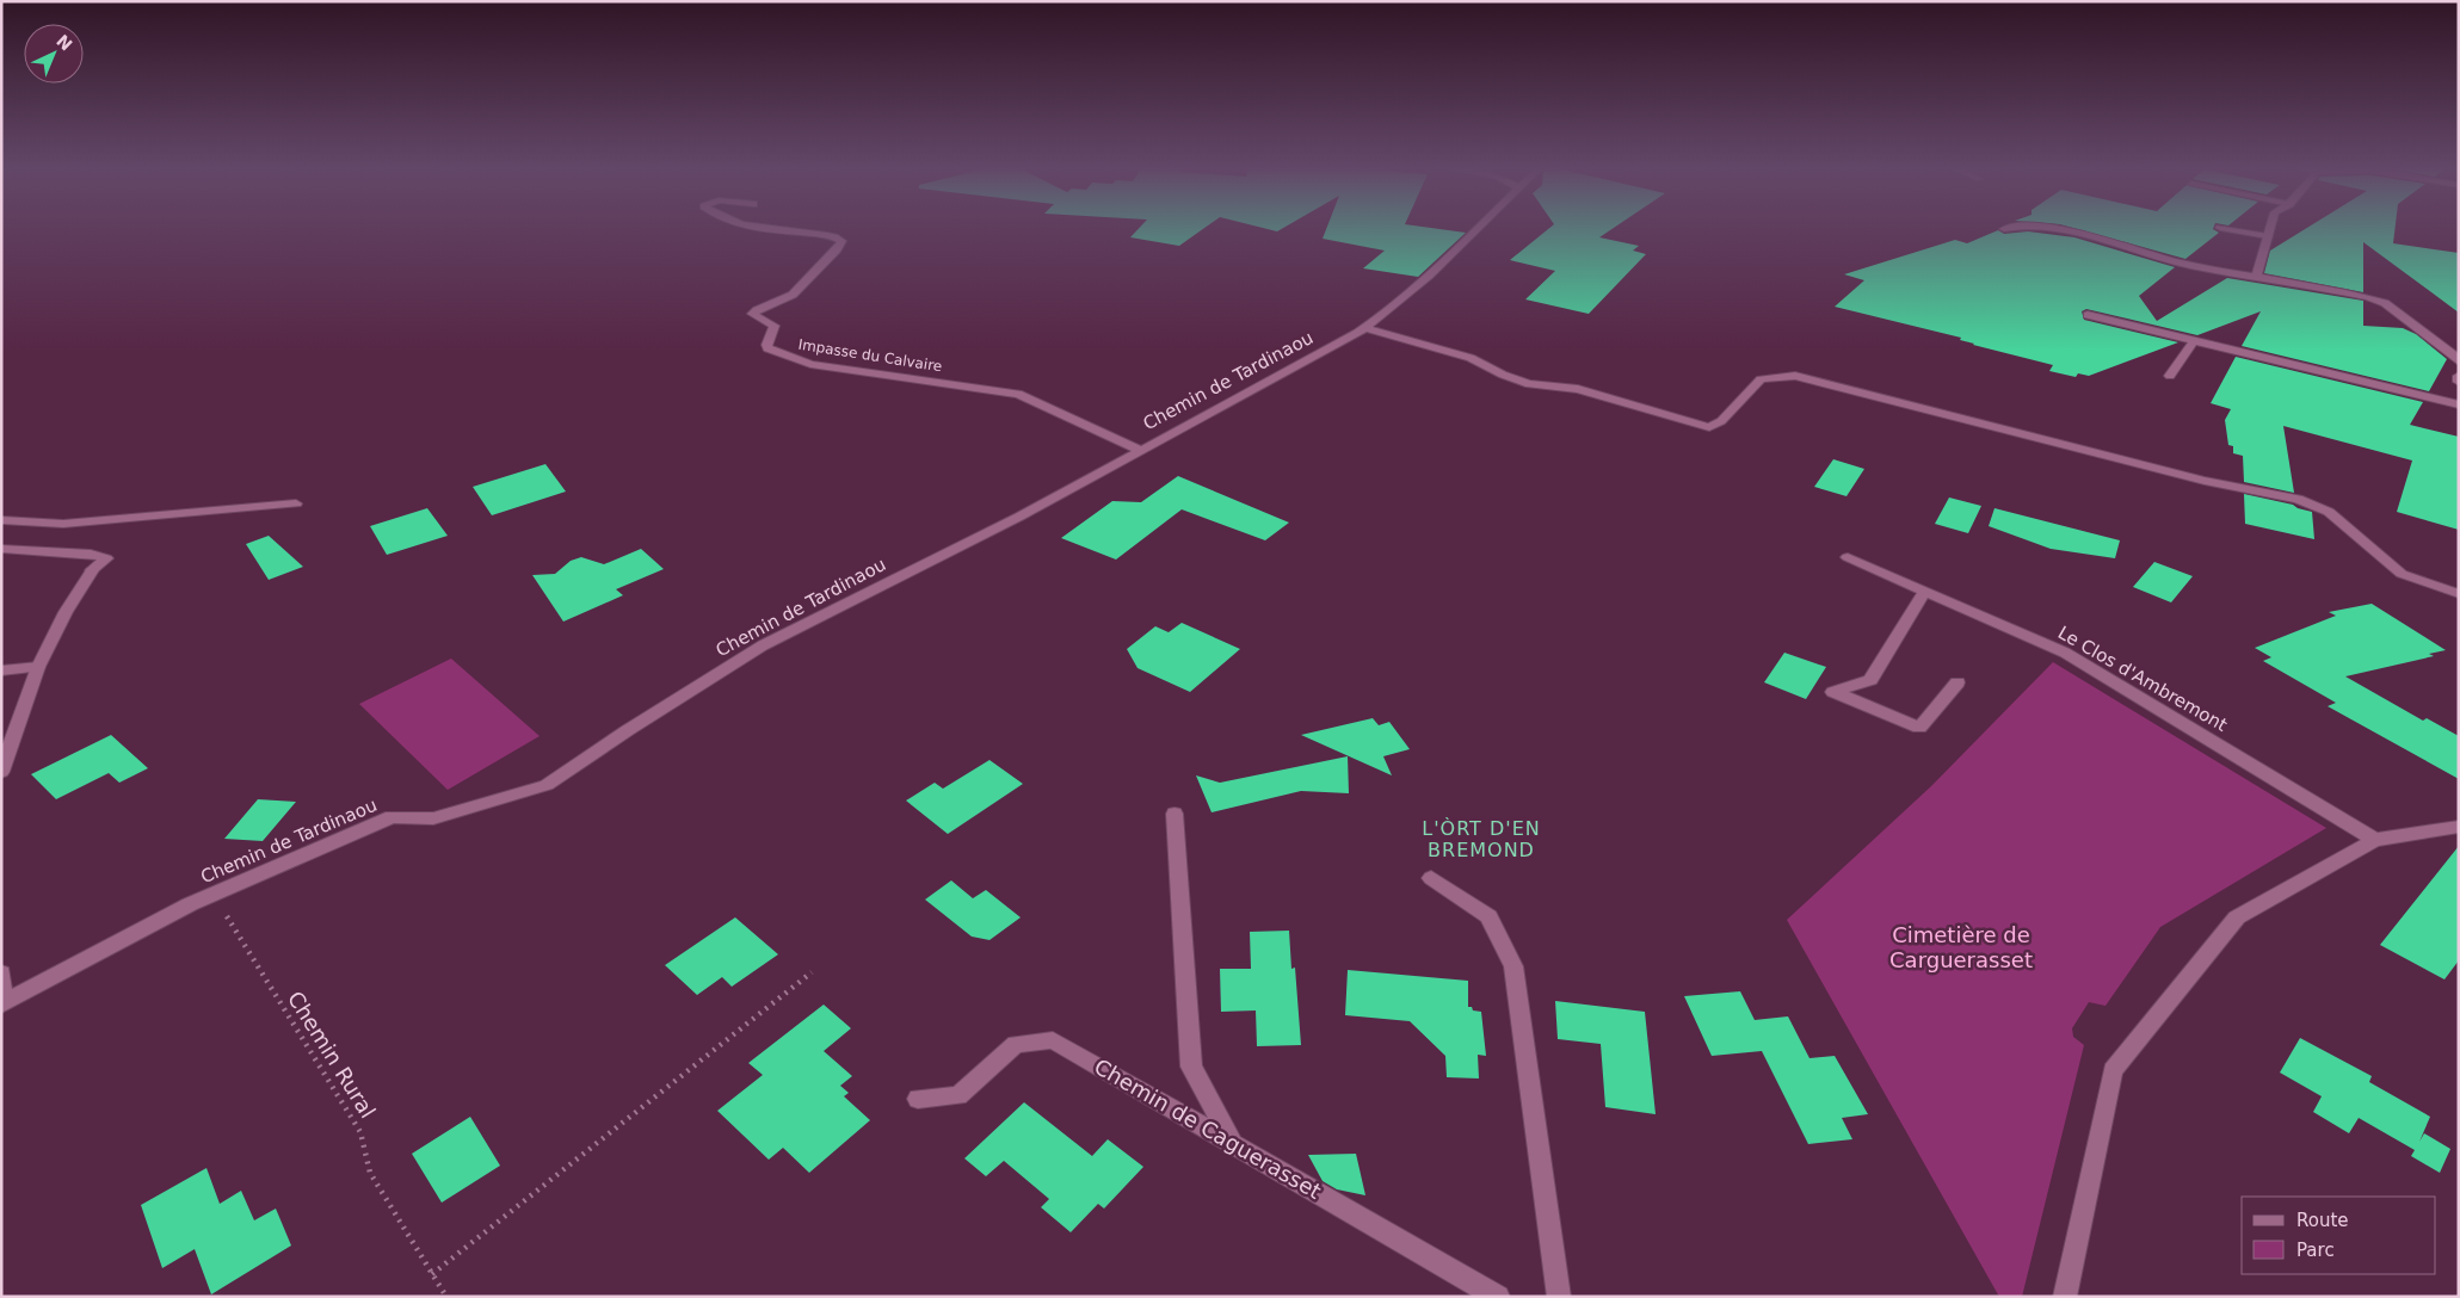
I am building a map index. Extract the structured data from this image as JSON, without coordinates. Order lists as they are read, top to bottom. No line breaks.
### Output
{"streets":{"street":["Impasse du Calvaire","Chemin de Tardinaou","Le Clos d'Ambremont","Chemin de Caguerasset"],"path":["Chemin Rural"]},"crossings":[["Impasse du Calvaire","Chemin de Tardinaou"],["Chemin de Tardinaou","Chemin Rural"]],"districts":["L'ÒRT D'EN BREMOND"],"parks":["Cimetière de Carguerasset"],"legend":["Route","Parc"],"north":"top right"}
